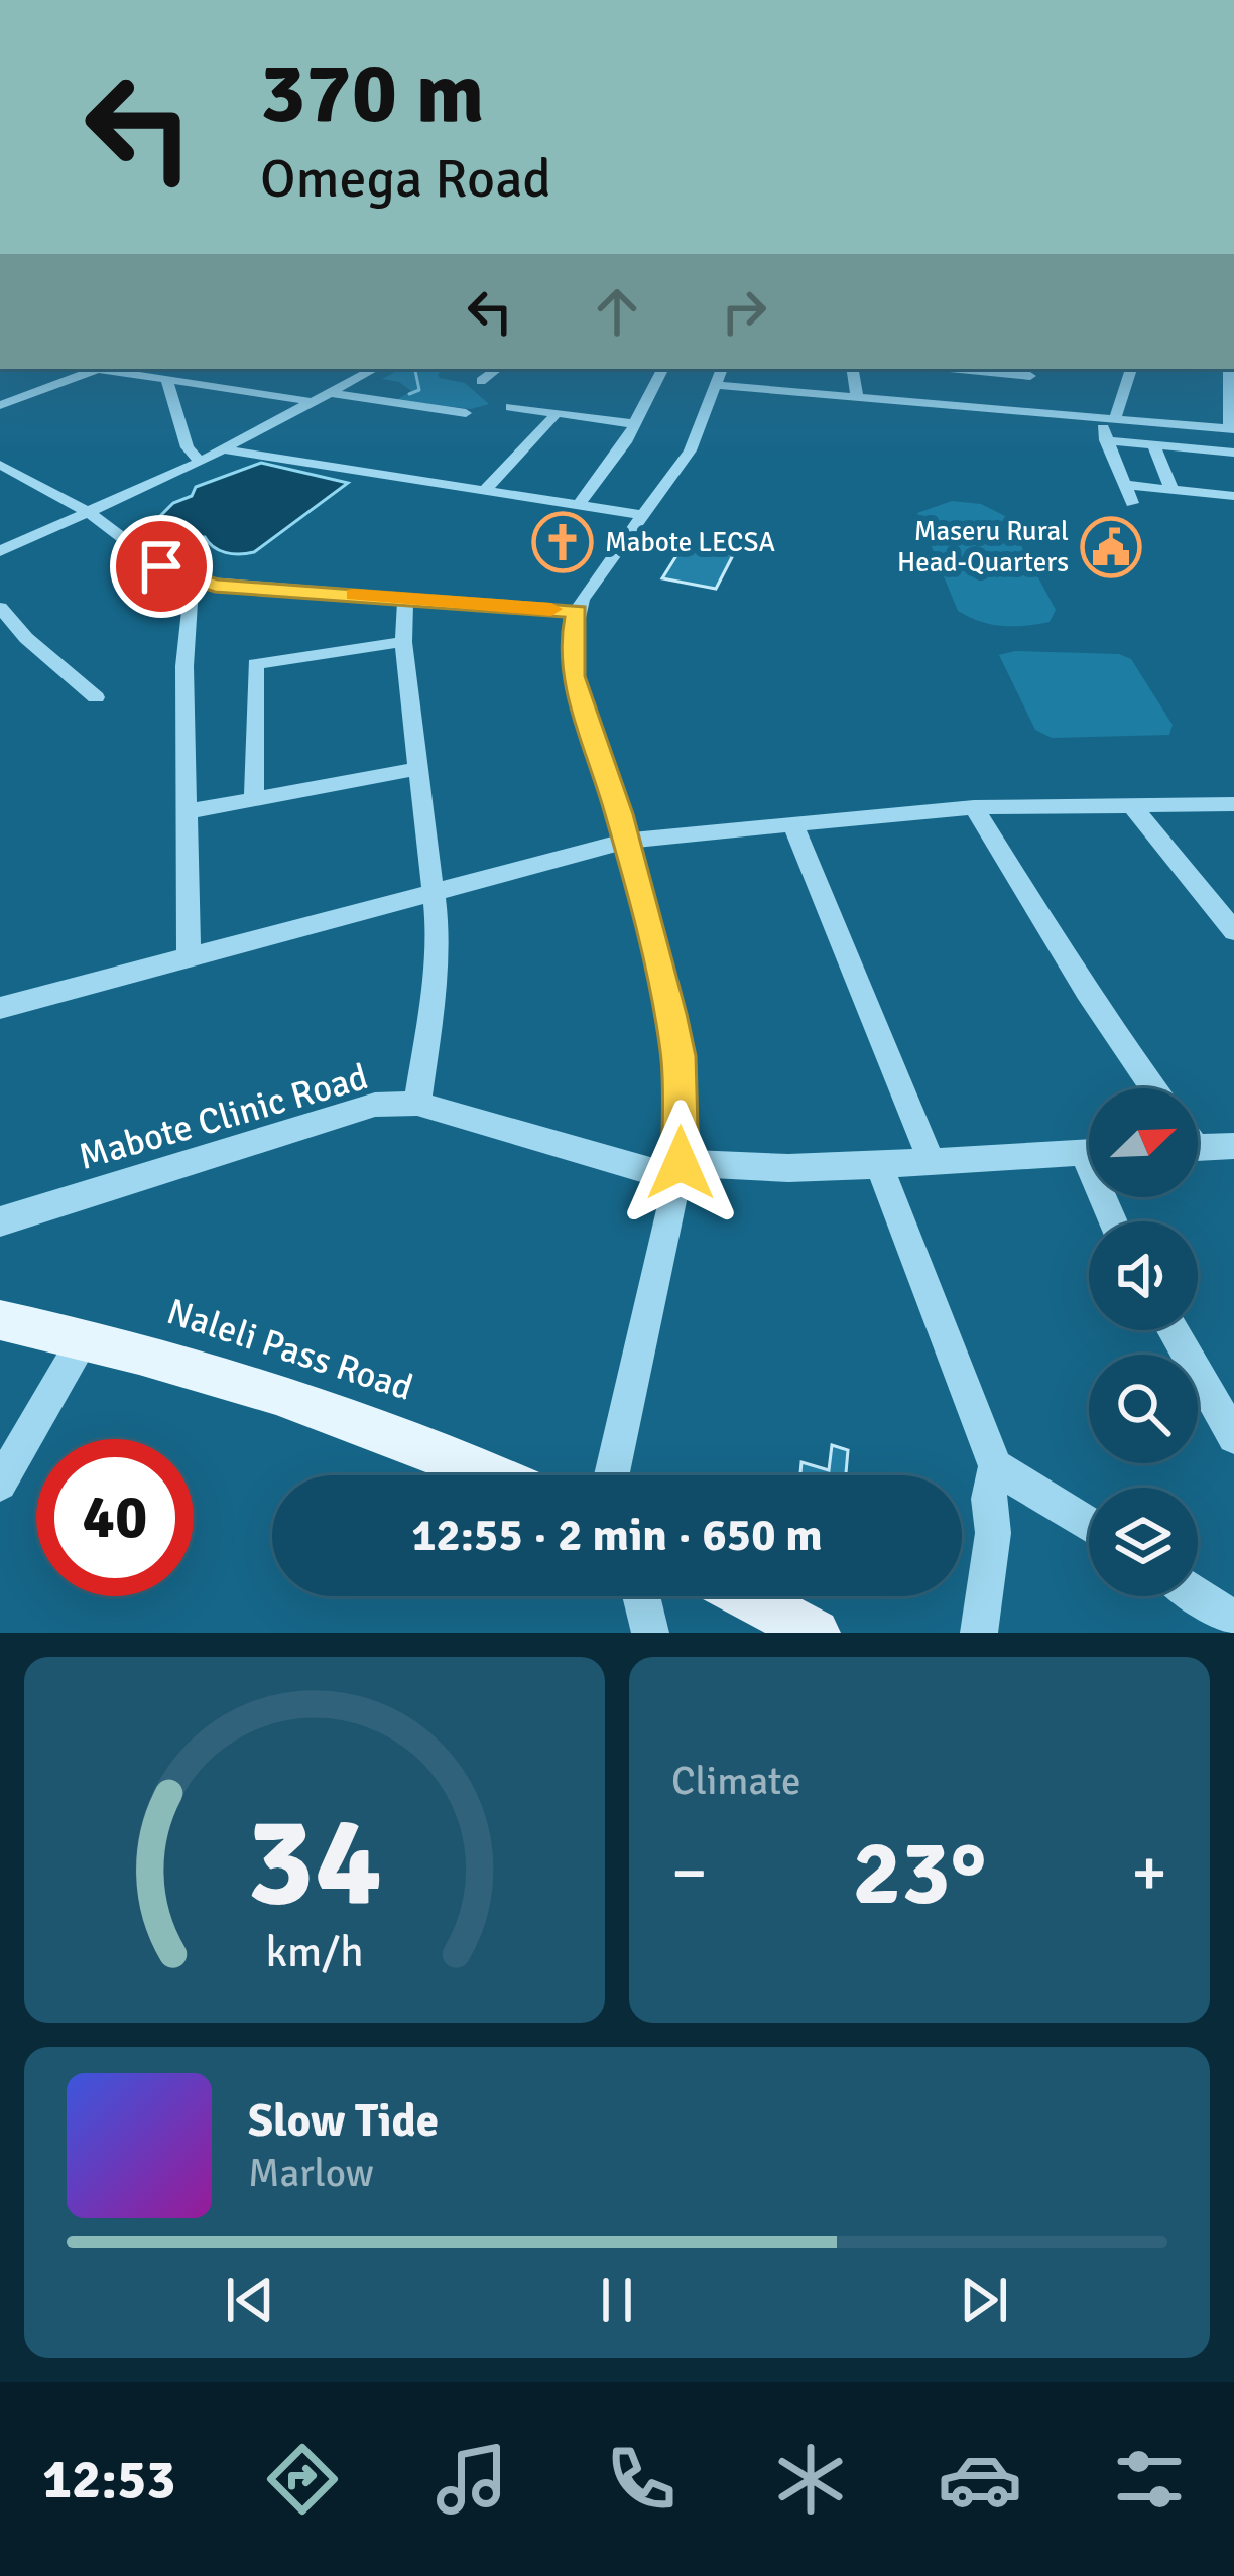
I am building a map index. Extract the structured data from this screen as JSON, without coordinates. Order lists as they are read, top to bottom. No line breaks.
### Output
{"streets":{"main road":["Naleli Pass Road"],"street":["Mabote Clinic Road"]},"places":{"church":["Mabote LECSA"],"public building":["Maseru Rural Head-Quarters"]},"north":"top right","page":{"turn":["370 m","Omega Road"],"limit":"40","trip":"12:55 · 2 min · 650 m","tile":"Climate","heat":["−","23°","+"],"song":["Slow Tide","Marlow"],"tabs":"12:53","gauge":["34","km/h"]}}
